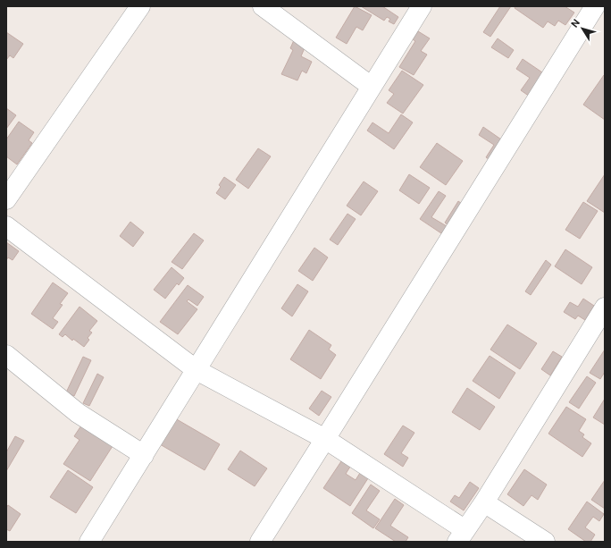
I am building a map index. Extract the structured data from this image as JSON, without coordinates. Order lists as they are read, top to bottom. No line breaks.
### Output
{"north":"top left"}
